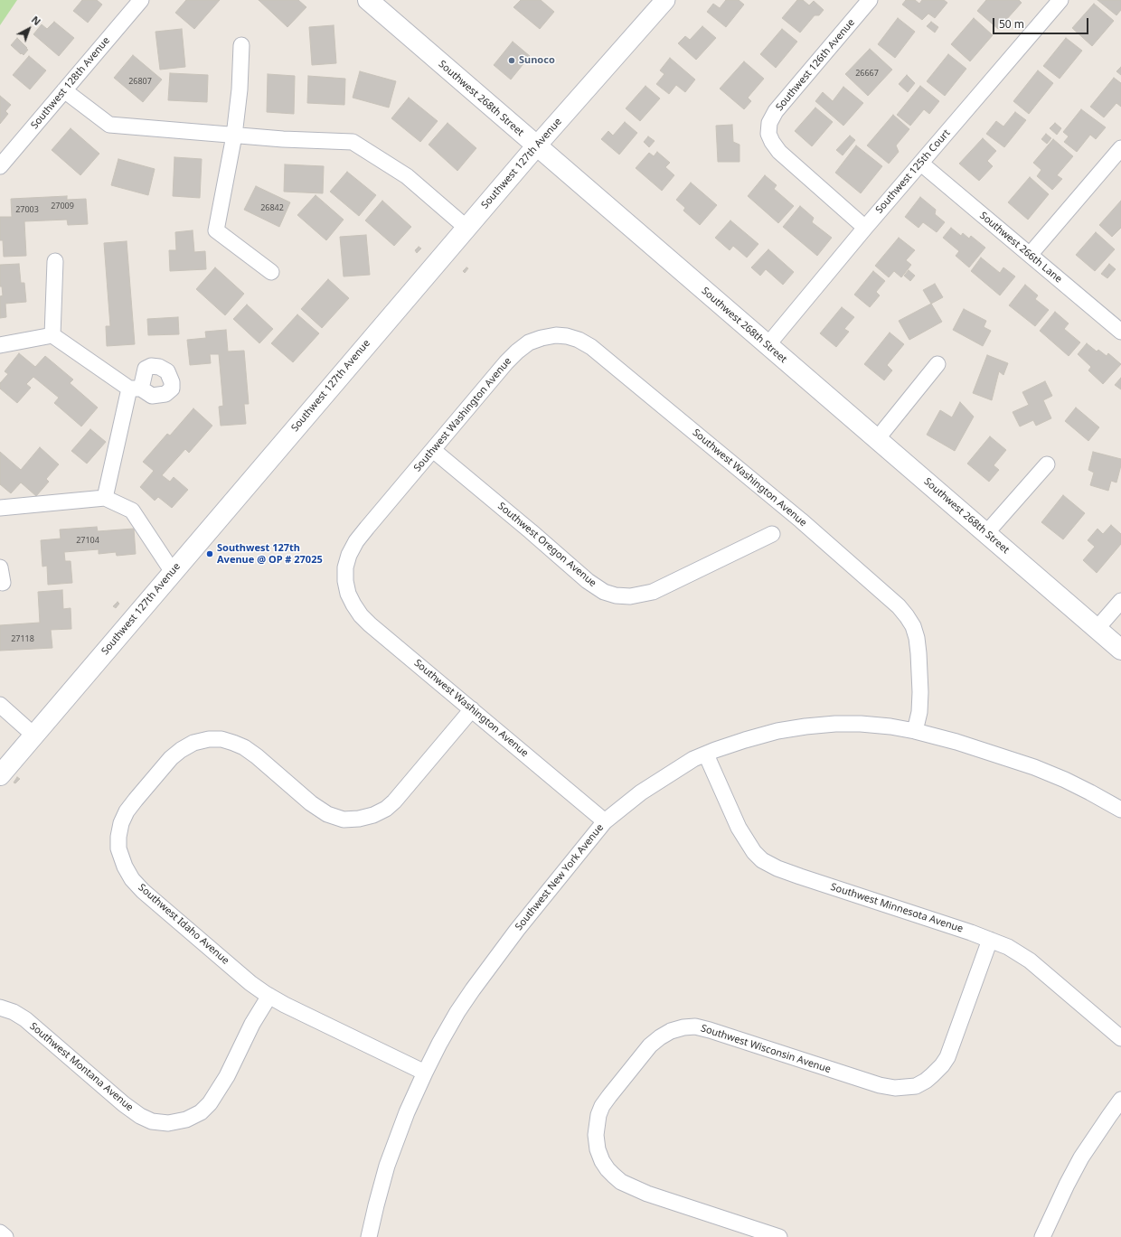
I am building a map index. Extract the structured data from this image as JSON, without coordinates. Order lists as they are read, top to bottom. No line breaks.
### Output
{"streets":{"main road":["Southwest 268th Street","Southwest 127th Avenue"],"street":["Southwest 126th Avenue","Southwest 128th Avenue","Southwest 125th Court","Southwest 266th Lane","Southwest Washington Avenue","Southwest Oregon Avenue","Southwest New York Avenue","Southwest Minnesota Avenue","Southwest Idaho Avenue","Southwest Wisconsin Avenue","Southwest Montana Avenue"]},"crossings":[["Southwest 126th Avenue","Southwest 125th Court"],["Southwest 268th Street","Southwest 127th Avenue"],["Southwest 268th Street","Southwest 125th Court"],["Southwest 125th Court","Southwest 266th Lane"],["Southwest Washington Avenue","Southwest Oregon Avenue"],["Southwest Washington Avenue","Southwest New York Avenue"],["Southwest Washington Avenue","Southwest Idaho Avenue"],["Southwest New York Avenue","Southwest Minnesota Avenue"],["Southwest New York Avenue","Southwest Idaho Avenue"],["Southwest Minnesota Avenue","Southwest Wisconsin Avenue"],["Southwest Idaho Avenue","Southwest Montana Avenue"]],"places":["Sunoco","Southwest 127th Avenue @ OP # 27025"],"house_numbers":["26667","26807","27009","26842","27003","27104","27118"],"scale_bar":"50 m","north":"top right"}
